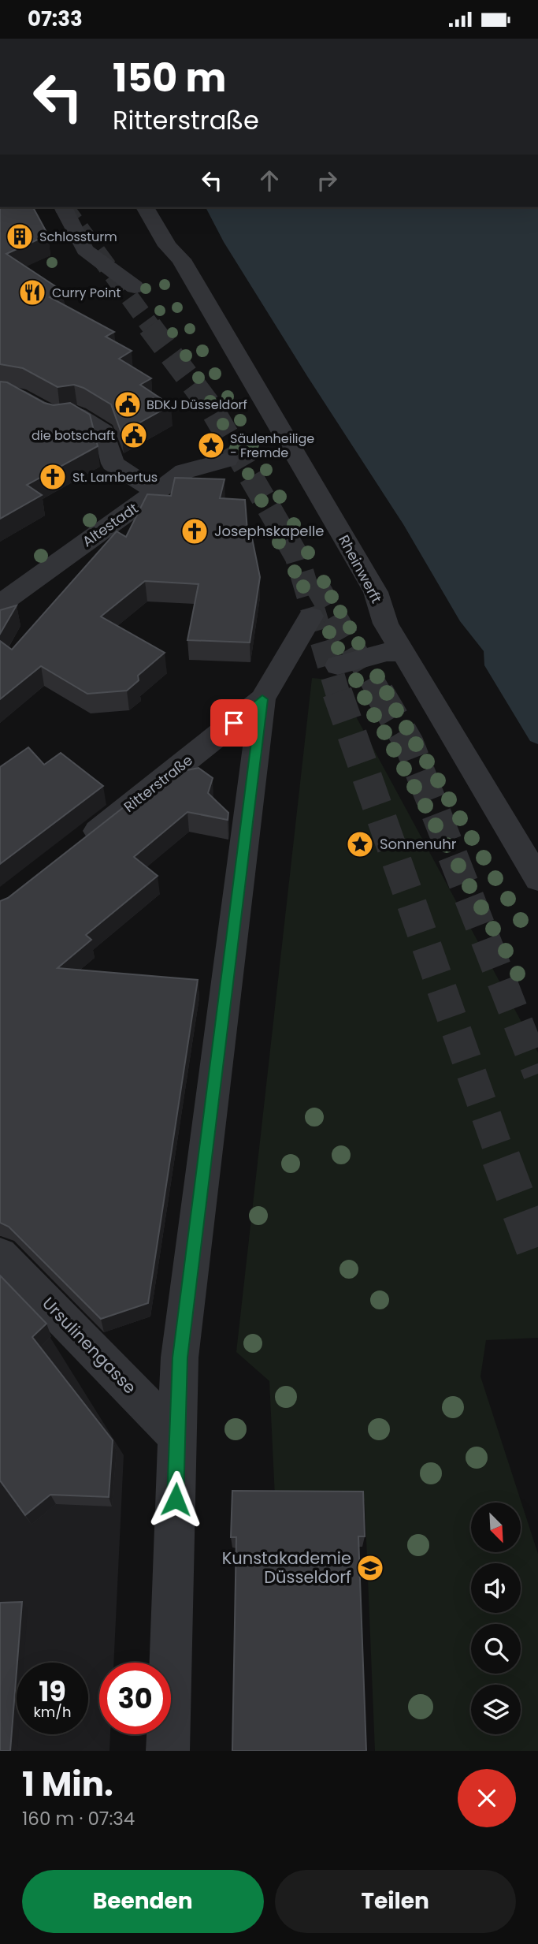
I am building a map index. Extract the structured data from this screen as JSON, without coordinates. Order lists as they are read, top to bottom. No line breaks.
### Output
{"streets":{"street":["Altestadt","Rheinwerft","Ritterstraße","Ursulinengasse"]},"places":{"building":["Schlossturm"],"restaurant":["Curry Point"],"public building":["BDKJ Düsseldorf","die botschaft"],"place":["Säulenheilige - Fremde","Sonnenuhr"],"church":["St. Lambertus","Josephskapelle"],"school or university":["Kunstakademie Düsseldorf"]},"north":"bottom right","page":{"status":"07:33","turn":["150 m","Ritterstraße"],"speed":"19 km/h","limit":"30","heading":["1 Min.","160 m · 07:34"],"buttons":["Beenden","Teilen"]}}
